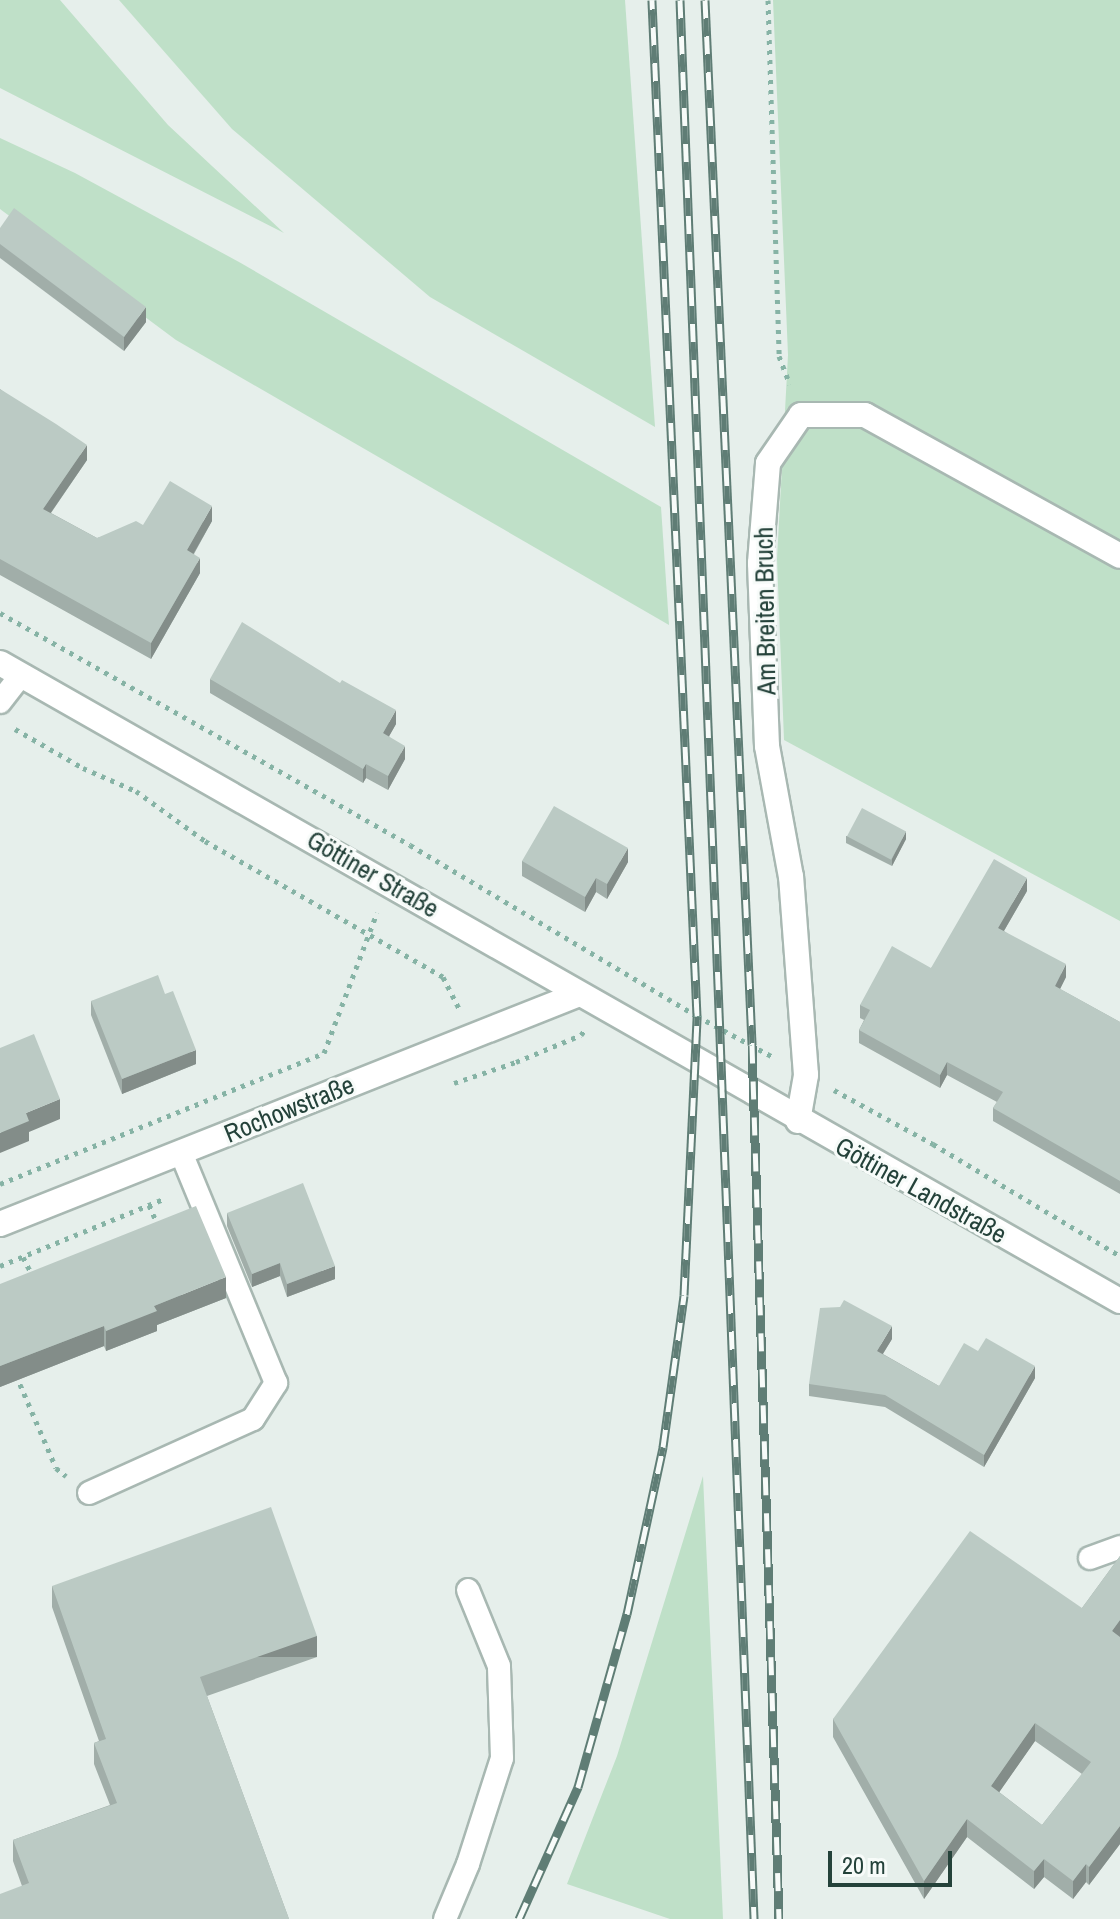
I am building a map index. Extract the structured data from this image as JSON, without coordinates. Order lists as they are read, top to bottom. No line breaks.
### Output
{"streets":{"street":["Am Breiten Bruch","Göttiner Straße","Rochowstraße","Göttiner Landstraße"]},"crossings":[["Am Breiten Bruch","Göttiner Landstraße"],["Göttiner Straße","Rochowstraße"],["Göttiner Straße","Göttiner Landstraße"]],"scale_bar":"20 m"}
